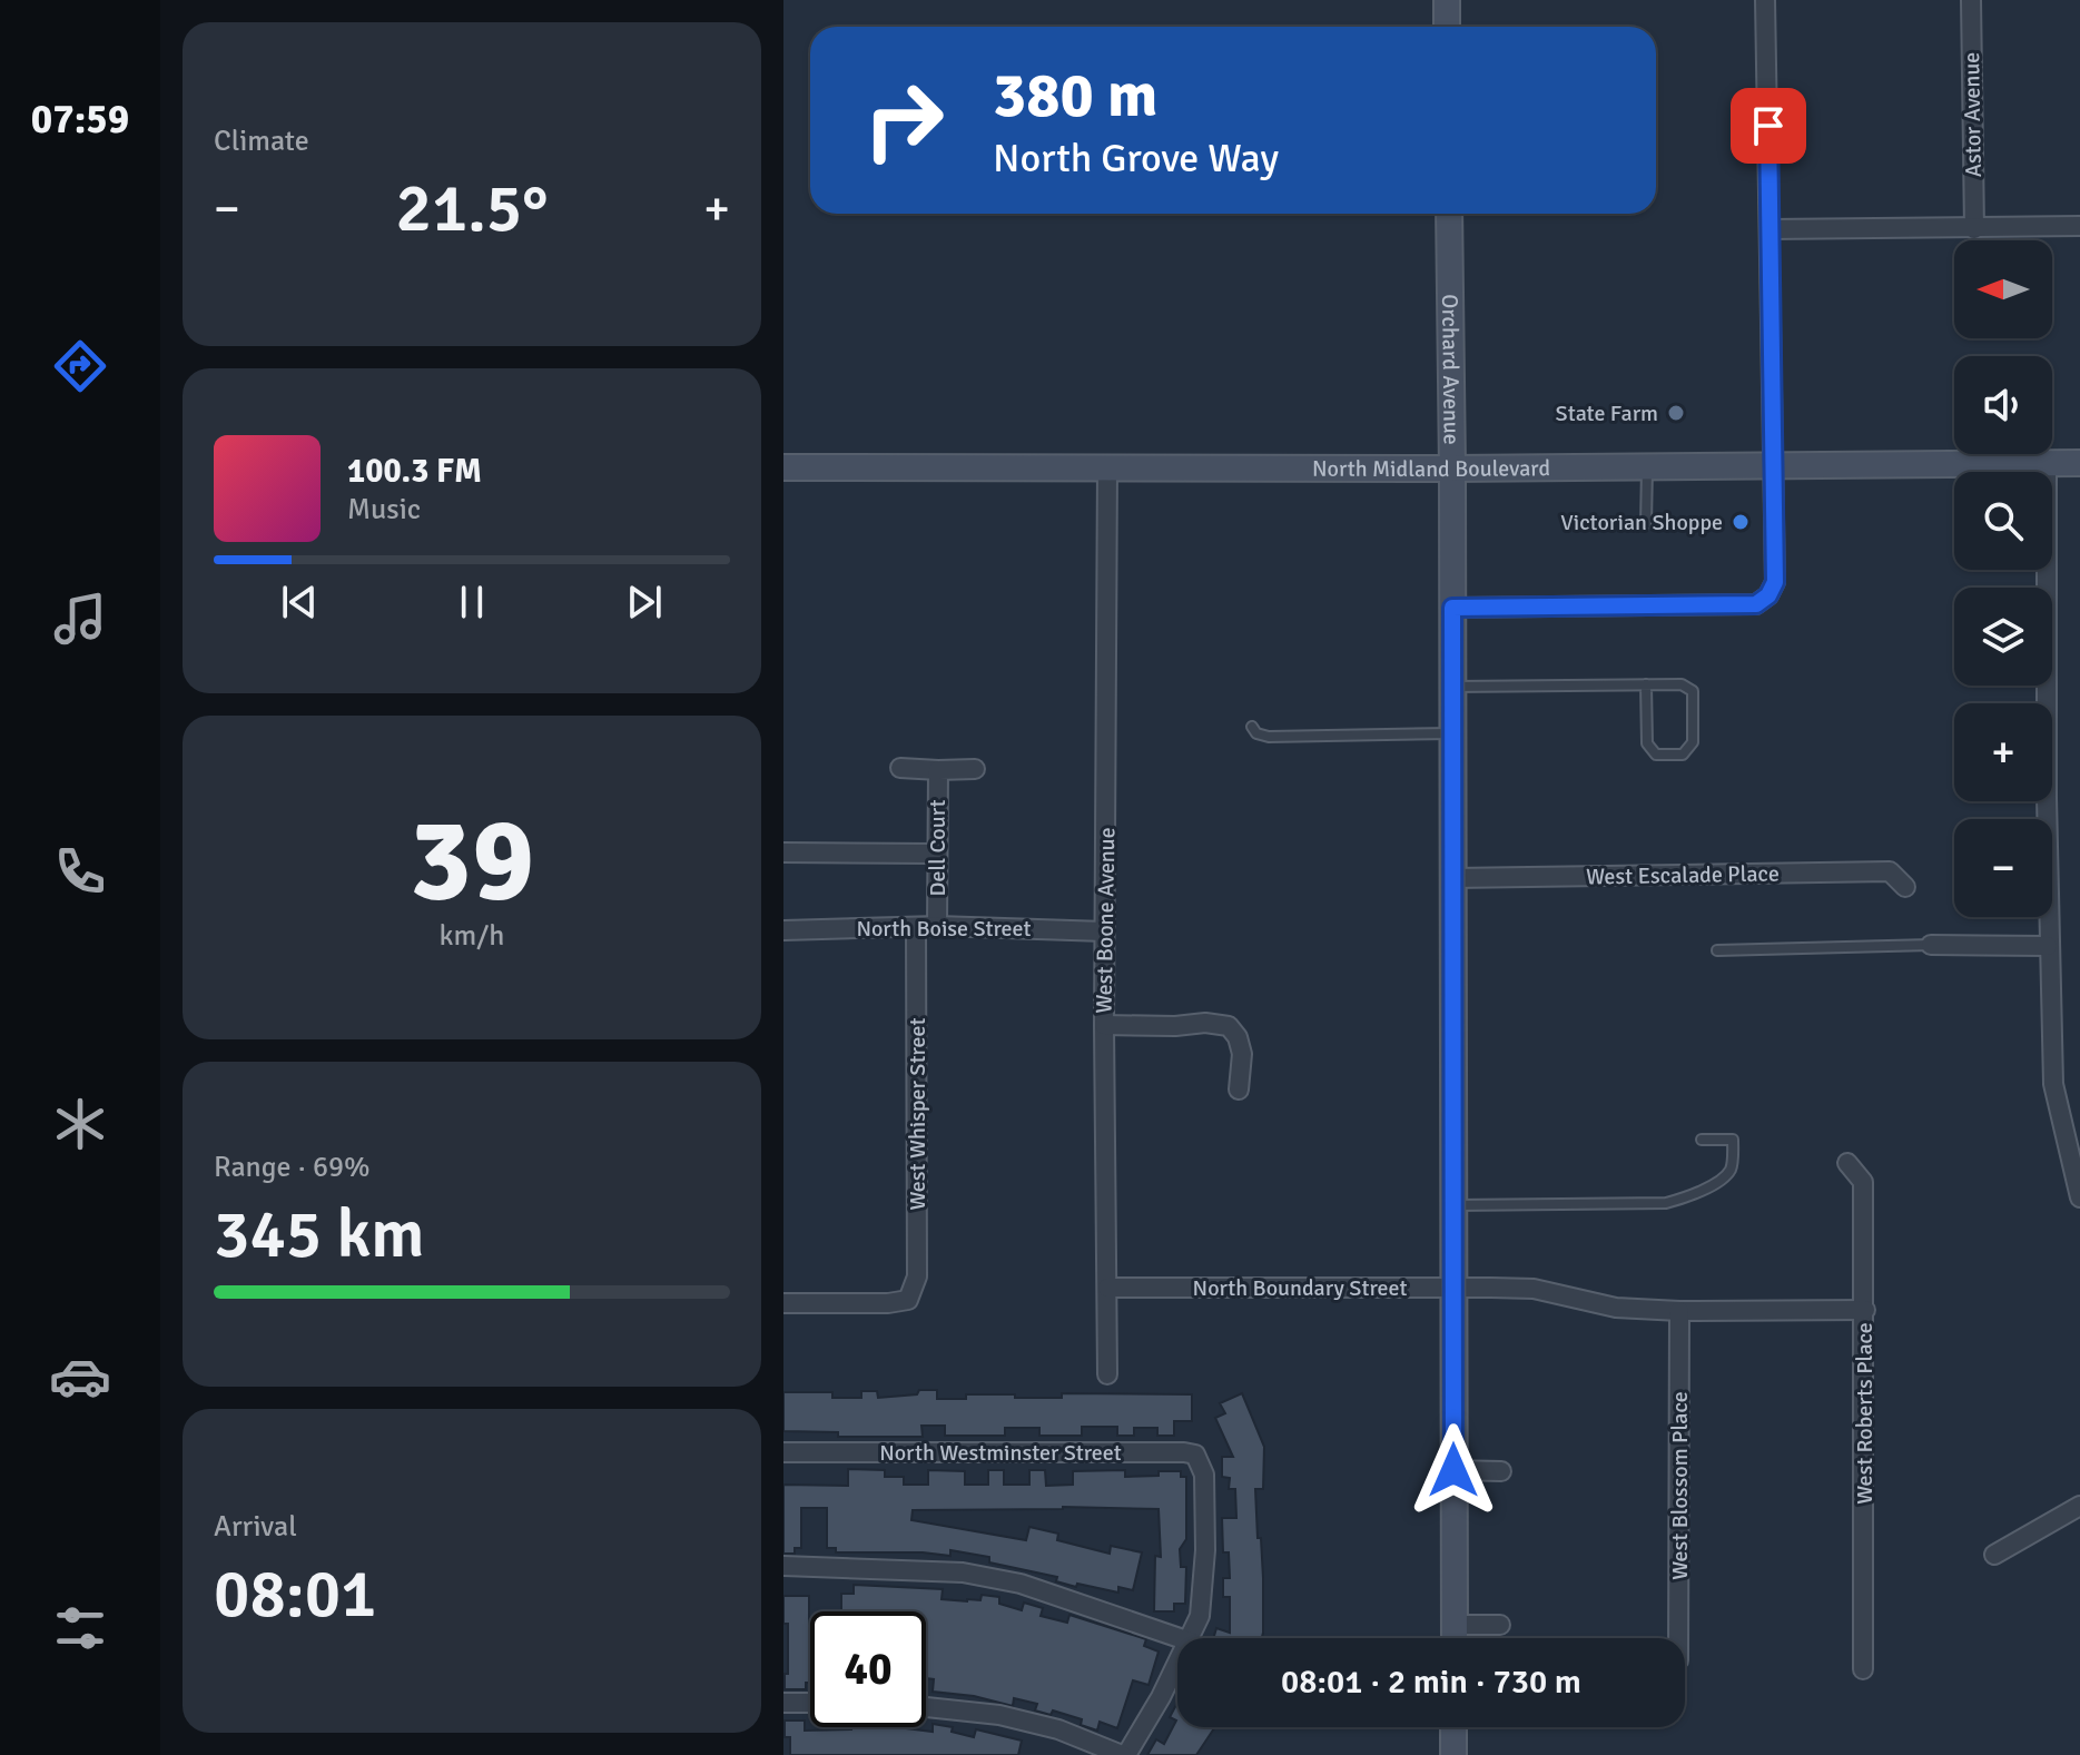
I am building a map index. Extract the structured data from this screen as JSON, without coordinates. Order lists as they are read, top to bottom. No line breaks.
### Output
{"streets":{"street":["Astor Avenue","Orchard Avenue","North Midland Boulevard","Dell Court","West Escalade Place","West Boone Avenue","North Boise Street","West Whisper Street","North Boundary Street","West Roberts Place","North Westminster Street","West Blossom Place"]},"crossings":[["Orchard Avenue","North Midland Boulevard"],["Orchard Avenue","West Escalade Place"],["Orchard Avenue","North Boundary Street"],["North Midland Boulevard","West Boone Avenue"],["Dell Court","North Boise Street"],["West Boone Avenue","North Boise Street"],["West Boone Avenue","North Boundary Street"],["North Boise Street","West Whisper Street"],["North Boundary Street","West Roberts Place"],["North Boundary Street","West Blossom Place"]],"places":["State Farm","Victorian Shoppe"],"north":"left","page":{"tabs":"07:59","tile":["Climate",["39","km/h"],["Range · 69%","345 km"],["Arrival","08:01"]],"turn":["380 m","North Grove Way"],"heat":["−","21.5°","+"],"map_buttons":["+","−"],"song":["100.3 FM","Music"],"limit":"40","trip":"08:01 · 2 min · 730 m"}}
